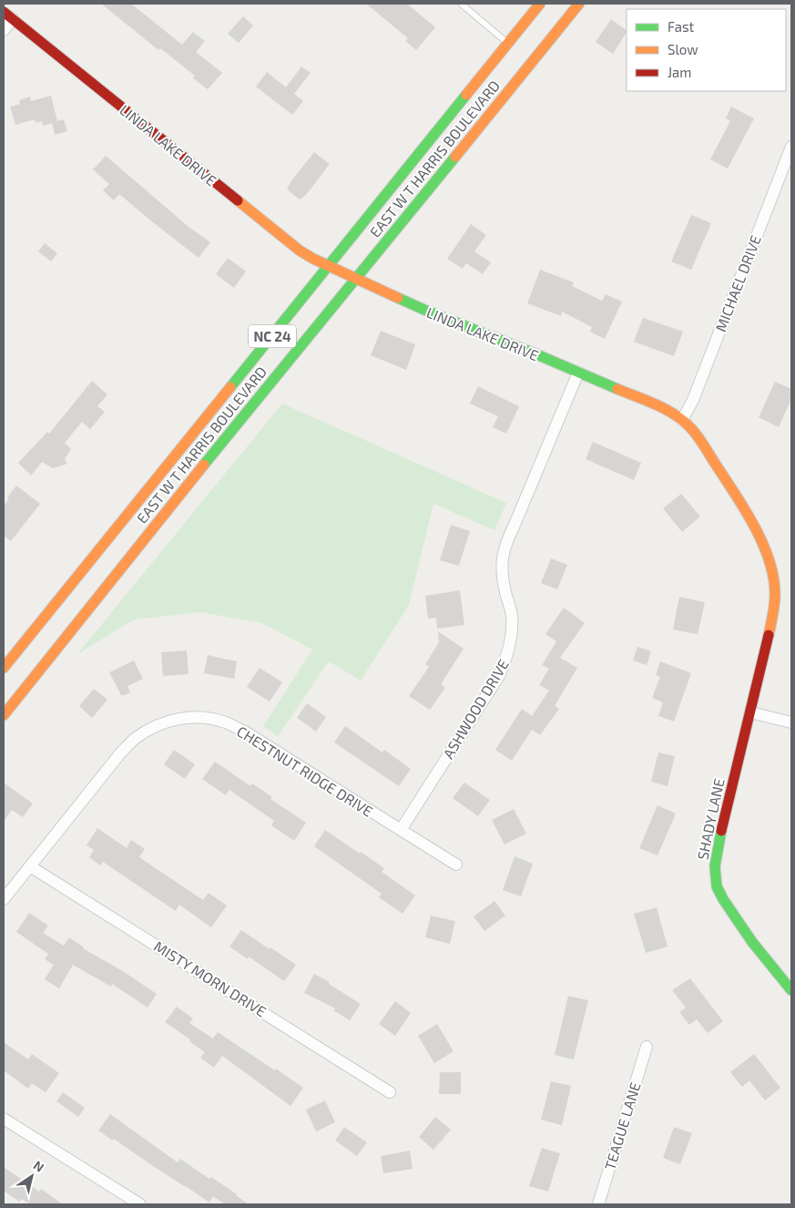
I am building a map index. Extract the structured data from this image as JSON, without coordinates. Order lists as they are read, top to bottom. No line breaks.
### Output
{"streets":{"main road":["LINDA LAKE DRIVE","EAST W T HARRIS BOULEVARD","NC 24","SHADY LANE"],"street":["MICHAEL DRIVE","ASHWOOD DRIVE","CHESTNUT RIDGE DRIVE","MISTY MORN DRIVE","TEAGUE LANE"]},"crossings":[["LINDA LAKE DRIVE","EAST W T HARRIS BOULEVARD"],["LINDA LAKE DRIVE","MICHAEL DRIVE"],["LINDA LAKE DRIVE","ASHWOOD DRIVE"],["LINDA LAKE DRIVE","SHADY LANE"],["ASHWOOD DRIVE","CHESTNUT RIDGE DRIVE"],["CHESTNUT RIDGE DRIVE","MISTY MORN DRIVE"]],"legend":["Fast","Slow","Jam"],"north":"top right"}
